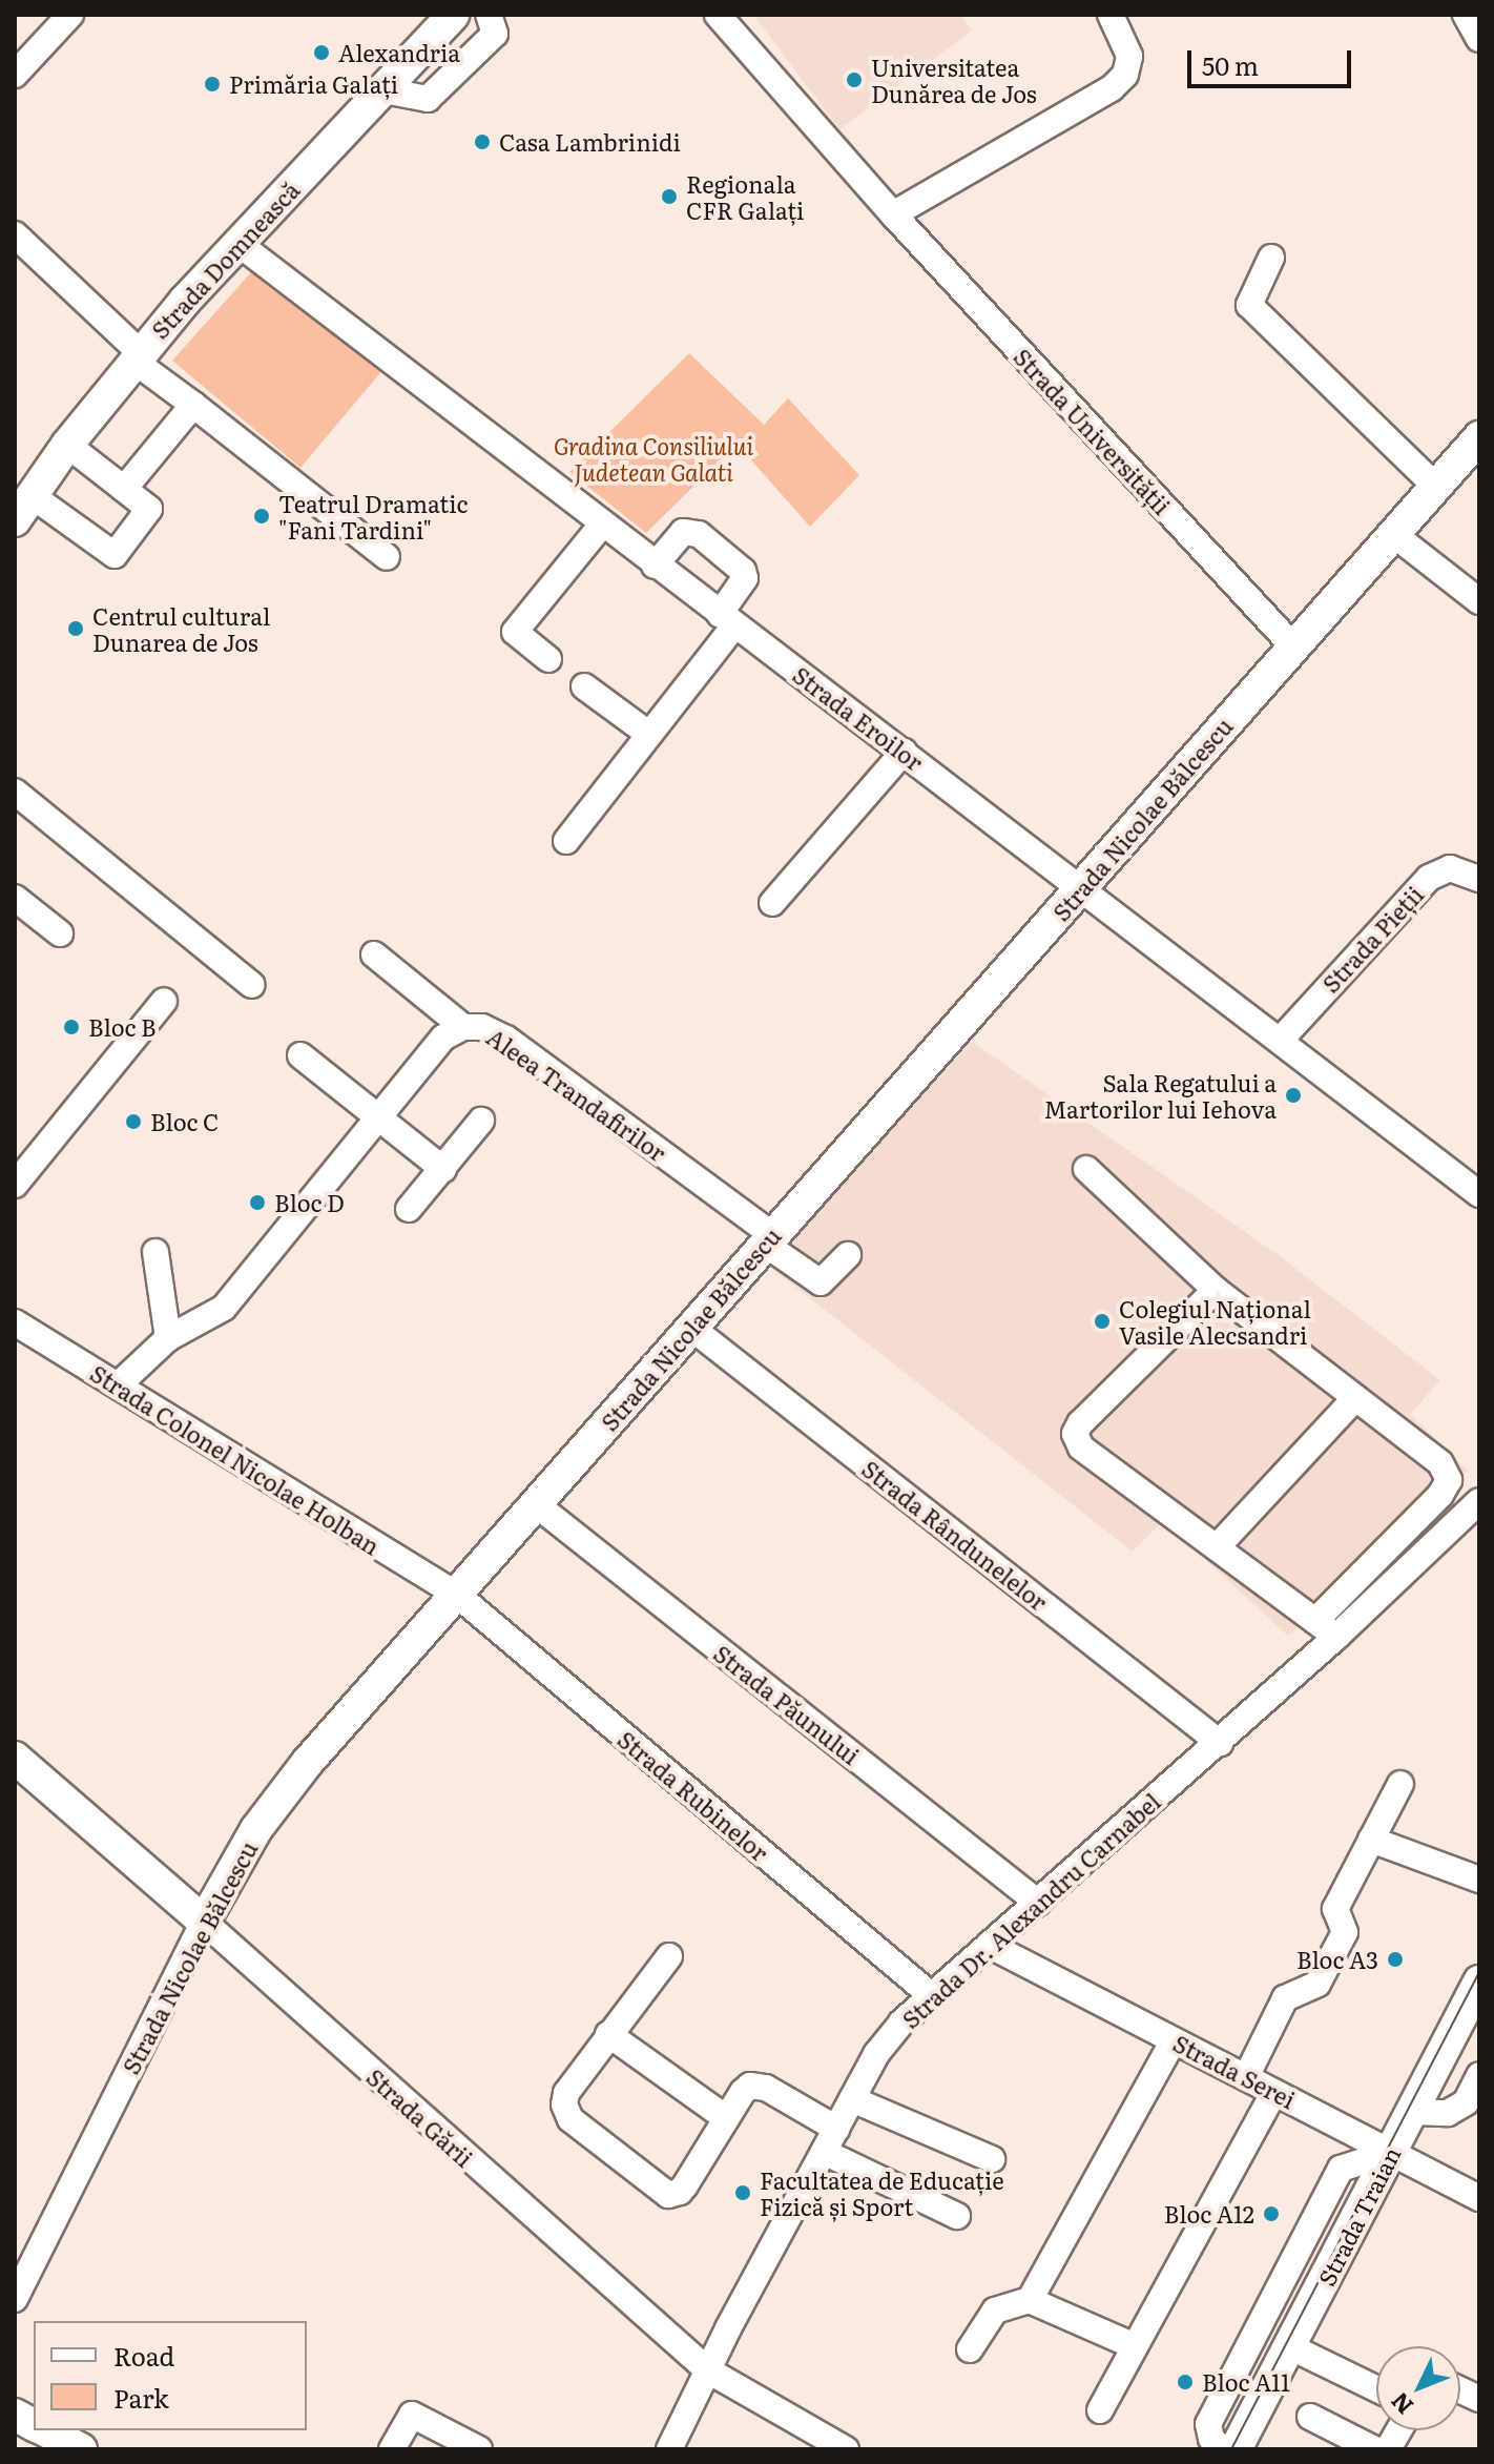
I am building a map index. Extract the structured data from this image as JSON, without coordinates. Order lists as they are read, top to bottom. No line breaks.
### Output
{"streets":{"main road":["Strada Domnească","Strada Nicolae Bălcescu","Strada Gării","Strada Traian"],"street":["Strada Universității","Strada Eroilor","Strada Pieții","Aleea Trandafirilor","Strada Colonel Nicolae Holban","Strada Rândunelelor","Strada Păunului","Strada Rubinelor","Strada Dr. Alexandru Carnabel","Strada Serei"]},"crossings":[["Strada Domnească","Strada Eroilor"],["Strada Universității","Strada Nicolae Bălcescu"],["Strada Eroilor","Strada Nicolae Bălcescu"],["Strada Eroilor","Strada Pieții"],["Strada Nicolae Bălcescu","Aleea Trandafirilor"],["Strada Nicolae Bălcescu","Strada Colonel Nicolae Holban"],["Strada Nicolae Bălcescu","Strada Rândunelelor"],["Strada Nicolae Bălcescu","Strada Păunului"],["Strada Nicolae Bălcescu","Strada Rubinelor"],["Strada Nicolae Bălcescu","Strada Gării"],["Aleea Trandafirilor","Strada Colonel Nicolae Holban"],["Strada Colonel Nicolae Holban","Strada Rubinelor"],["Strada Rândunelelor","Strada Dr. Alexandru Carnabel"],["Strada Păunului","Strada Dr. Alexandru Carnabel"],["Strada Rubinelor","Strada Dr. Alexandru Carnabel"],["Strada Dr. Alexandru Carnabel","Strada Serei"],["Strada Dr. Alexandru Carnabel","Strada Gării"],["Strada Serei","Strada Traian"]],"parks":["Gradina Consiliului Judetean Galati"],"places":["Alexandria","Universitatea Dunărea de Jos","Primăria Galați","Casa Lambrinidi","Regionala CFR Galați","Teatrul Dramatic \"Fani Tardini\"","Centrul cultural Dunarea de Jos","Bloc B","Sala Regatului a Martorilor lui Iehova","Bloc C","Bloc D","Colegiul Național Vasile Alecsandri","Bloc A3","Facultatea de Educație Fizică și Sport","Bloc A12","Bloc A11"],"legend":["Road","Park"],"scale_bar":"50 m","north":"bottom left"}
